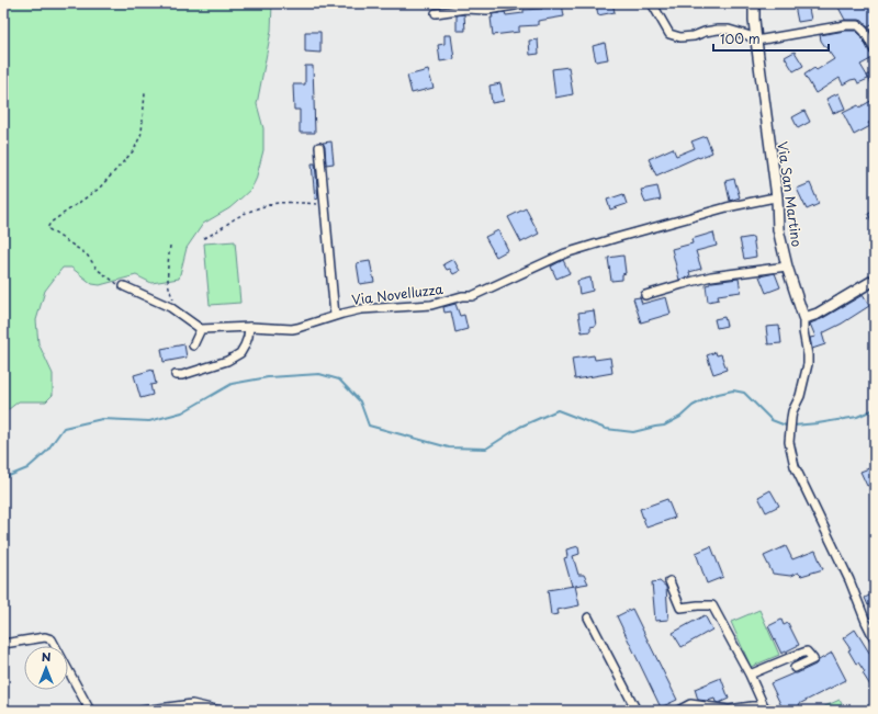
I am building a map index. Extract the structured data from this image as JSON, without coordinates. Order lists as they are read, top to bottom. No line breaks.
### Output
{"streets":{"street":["Via San Martino","Via Novelluzza"]},"crossings":[["Via San Martino","Via Novelluzza"]],"scale_bar":"100 m","north":"top"}
